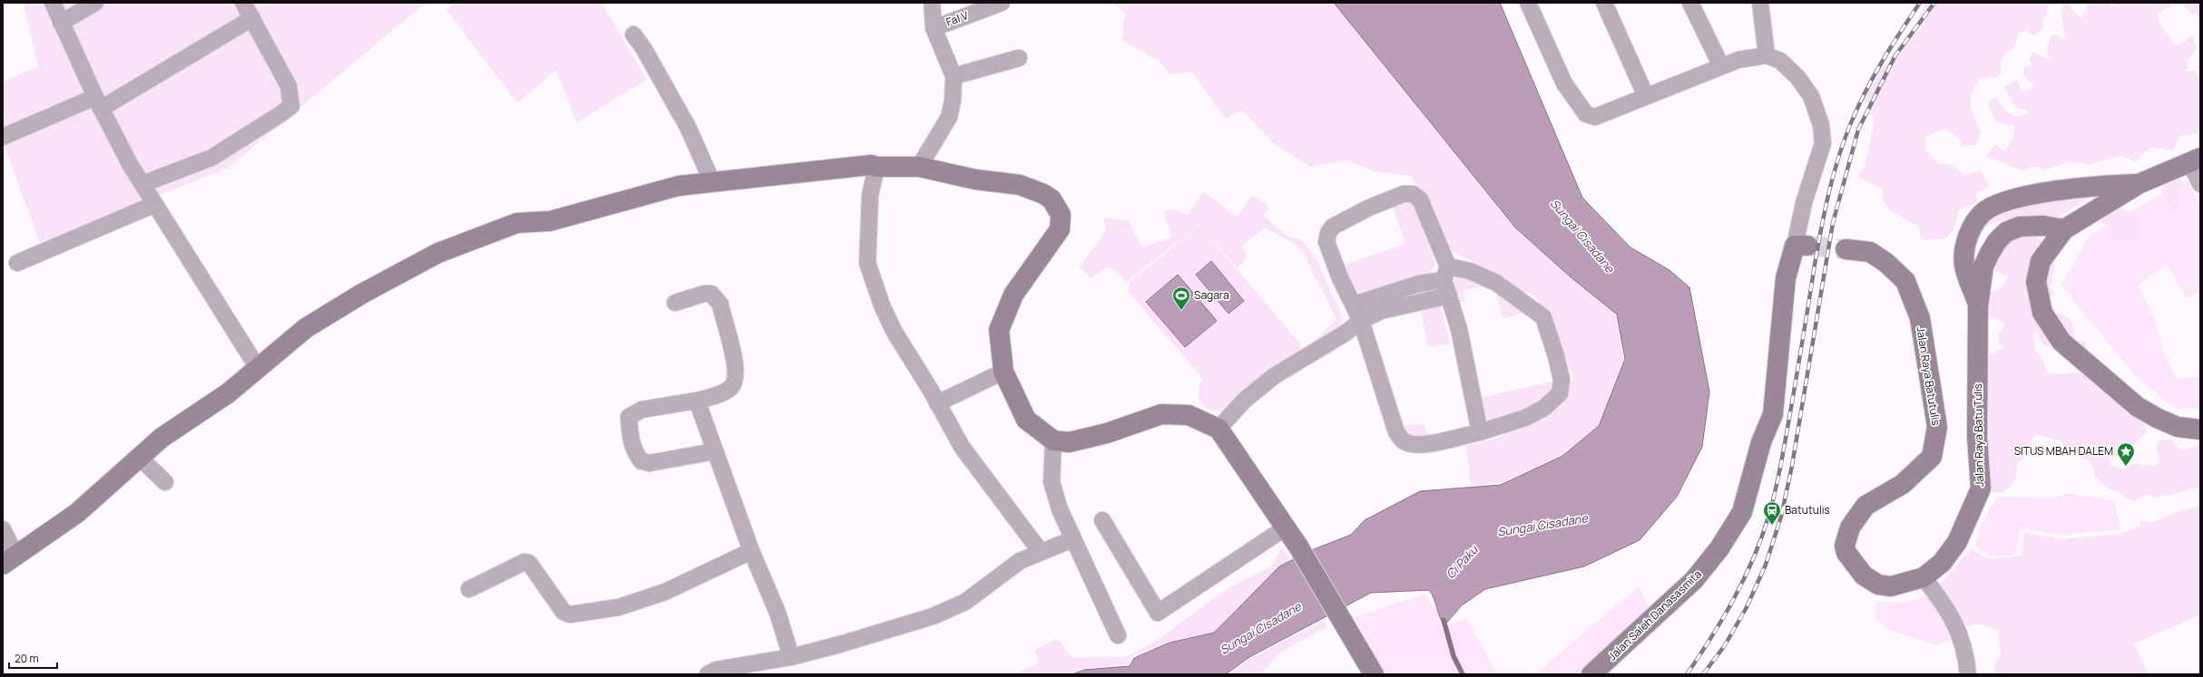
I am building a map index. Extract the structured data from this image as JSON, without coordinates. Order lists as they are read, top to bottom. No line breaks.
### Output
{"streets":{"main road":["Jalan Raya Batutulis","Jalan Raya Batu Tulis","Jalan Saleh Danasasmita"],"street":["Fal V"]},"crossings":[["Jalan Raya Batutulis","Jalan Raya Batu Tulis"]],"water":["Sungai Cisadane","Ci Paku"],"places":{"sports":["Sagara"],"place":["SITUS MBAH DALEM"],"station":["Batutulis"]},"scale_bar":"20 m"}
